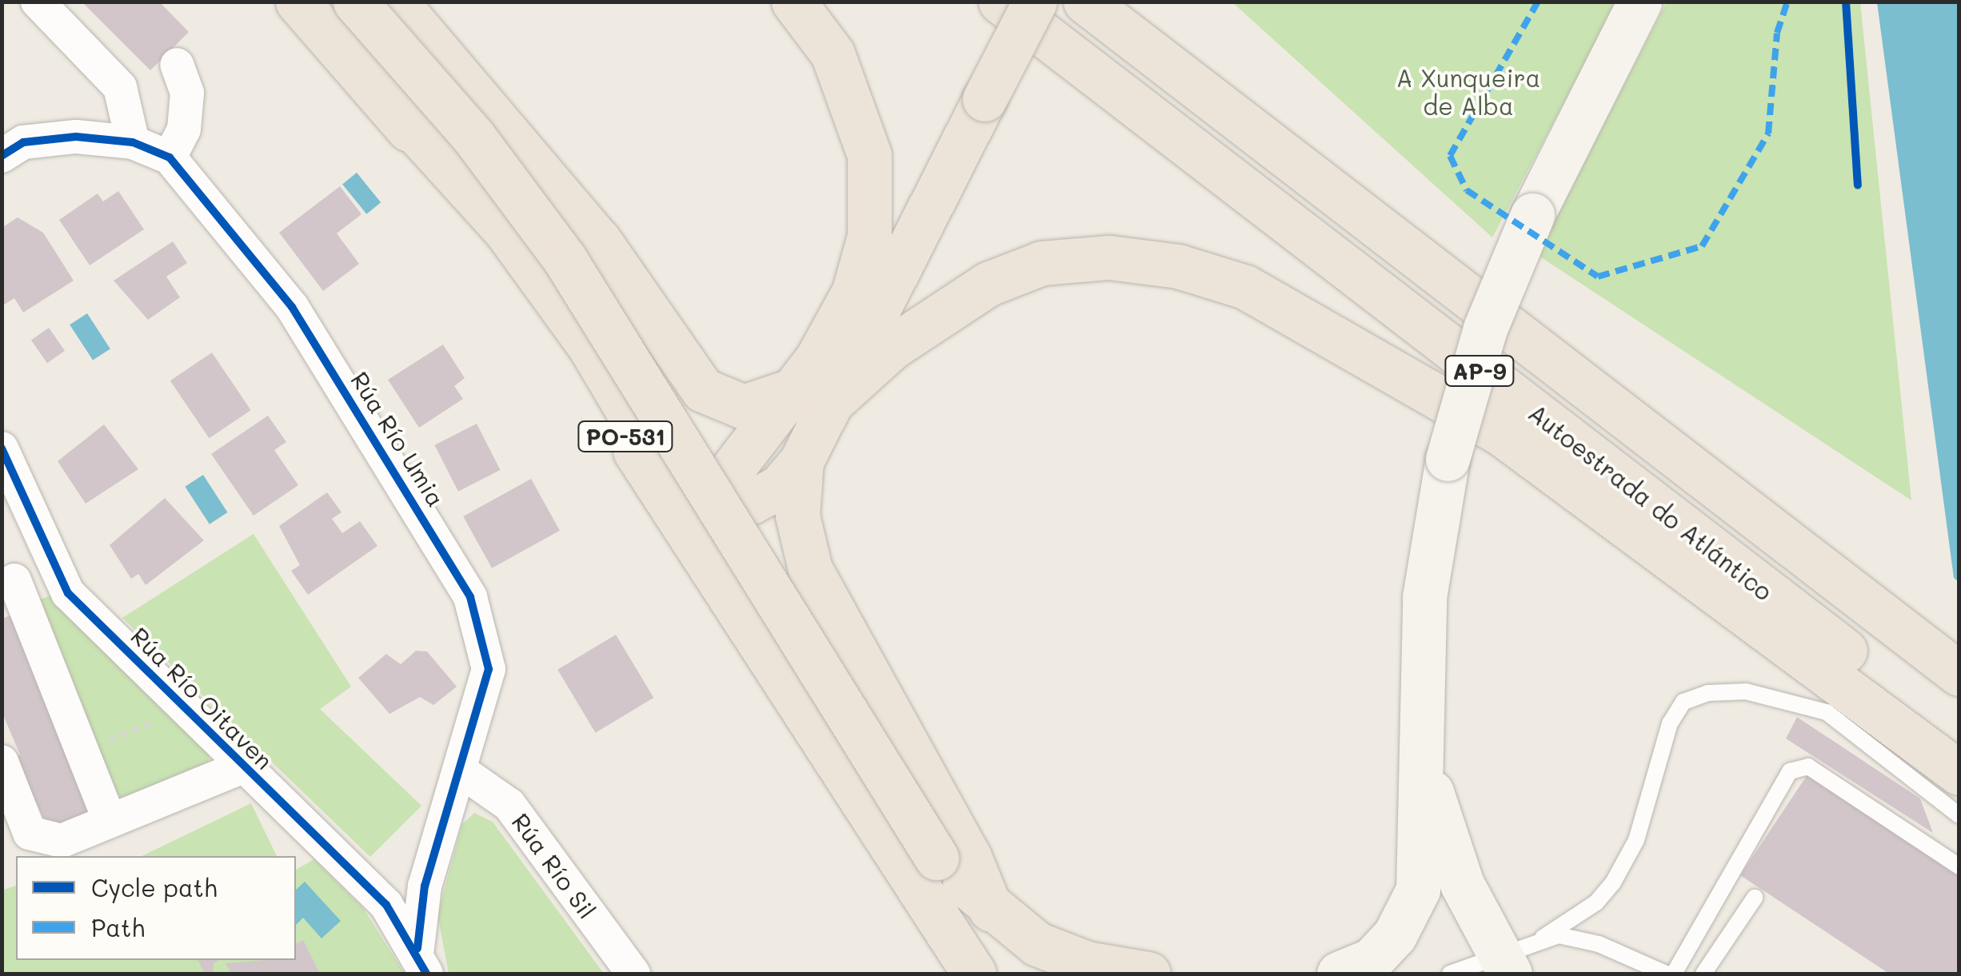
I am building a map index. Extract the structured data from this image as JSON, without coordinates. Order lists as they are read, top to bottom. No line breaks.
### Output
{"streets":{"main road":["AP-9","PO-531","Autoestrada do Atlántico"],"street":["Rúa Río Umia","Rúa Río Oitaven","Rúa Río Sil"]},"crossings":[["Rúa Río Umia","Rúa Río Oitaven"],["Rúa Río Umia","Rúa Río Sil"]],"parks":["A Xunqueira de Alba"],"legend":["Cycle path","Path"]}
